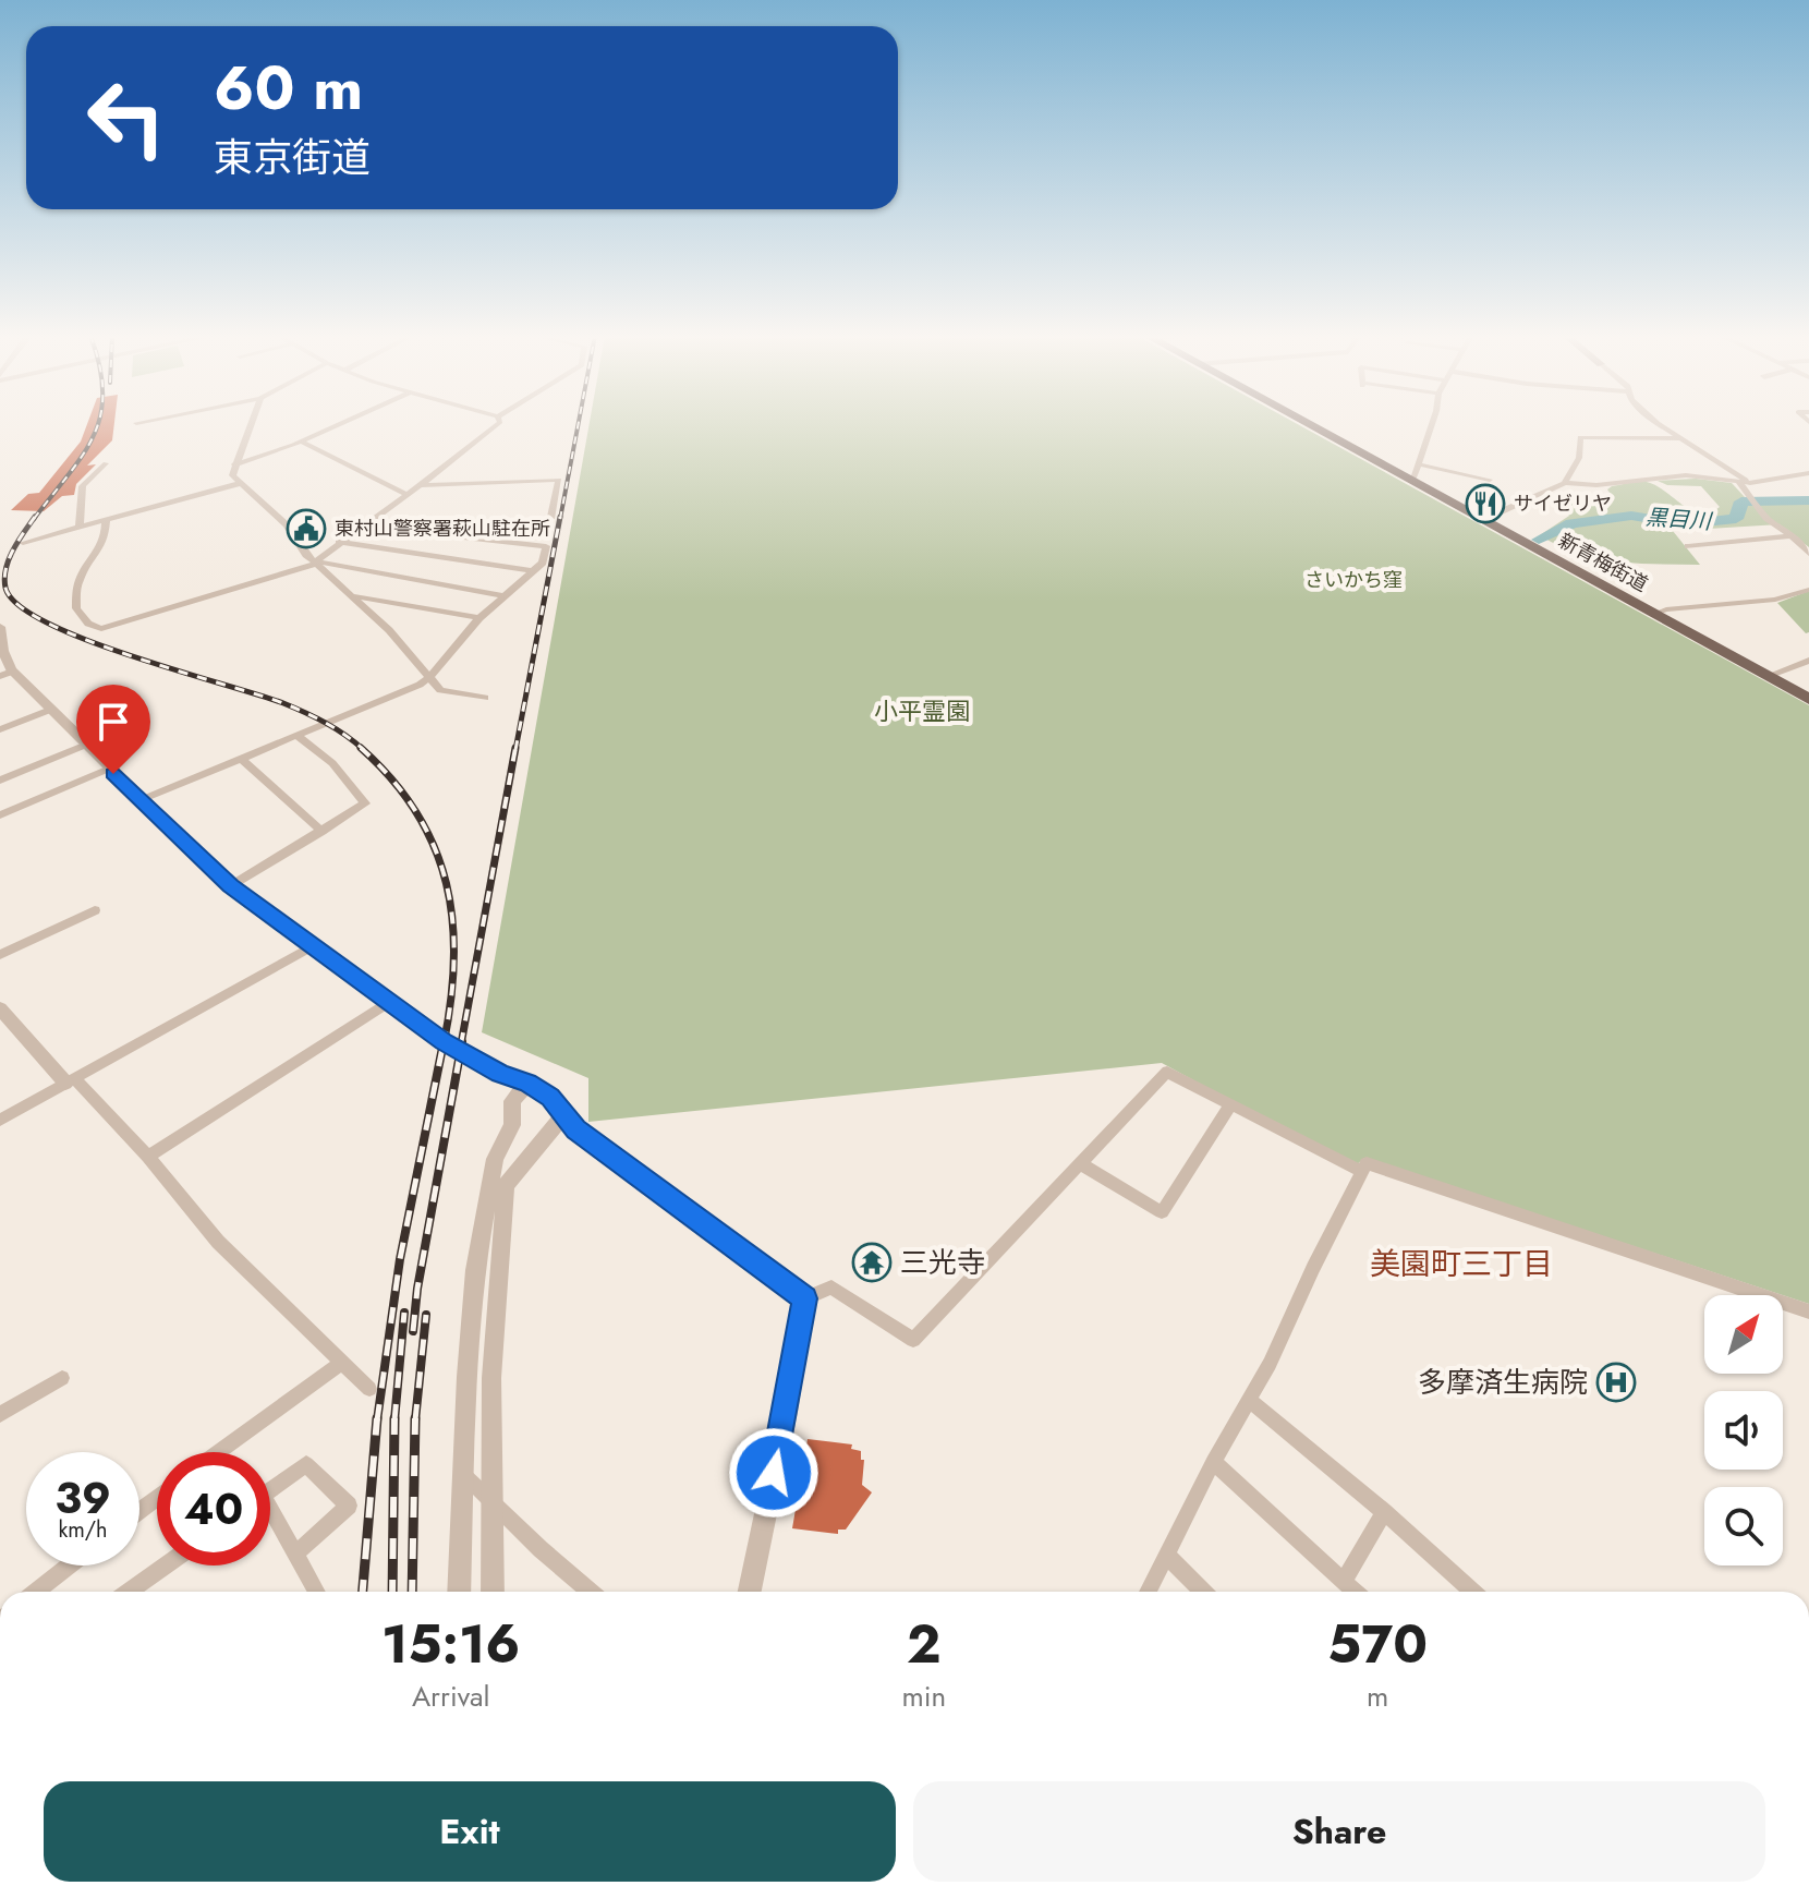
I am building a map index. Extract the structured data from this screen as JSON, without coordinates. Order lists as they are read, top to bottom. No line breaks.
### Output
{"streets":{"main road":["新青梅街道"]},"districts":["美園町三丁目"],"water":["黒目川"],"parks":["さいかち窪","小平霊園"],"places":{"restaurant":["サイゼリヤ"],"public building":["東村山警察署萩山駐在所"],"temple":["三光寺"],"hospital":["多摩済生病院"]},"north":"top right","page":{"turn":["60 m","東京街道"],"speed":"39 km/h","limit":"40","eta":["15:16","Arrival","2","min","570","m"],"buttons":["Exit","Share"]}}
